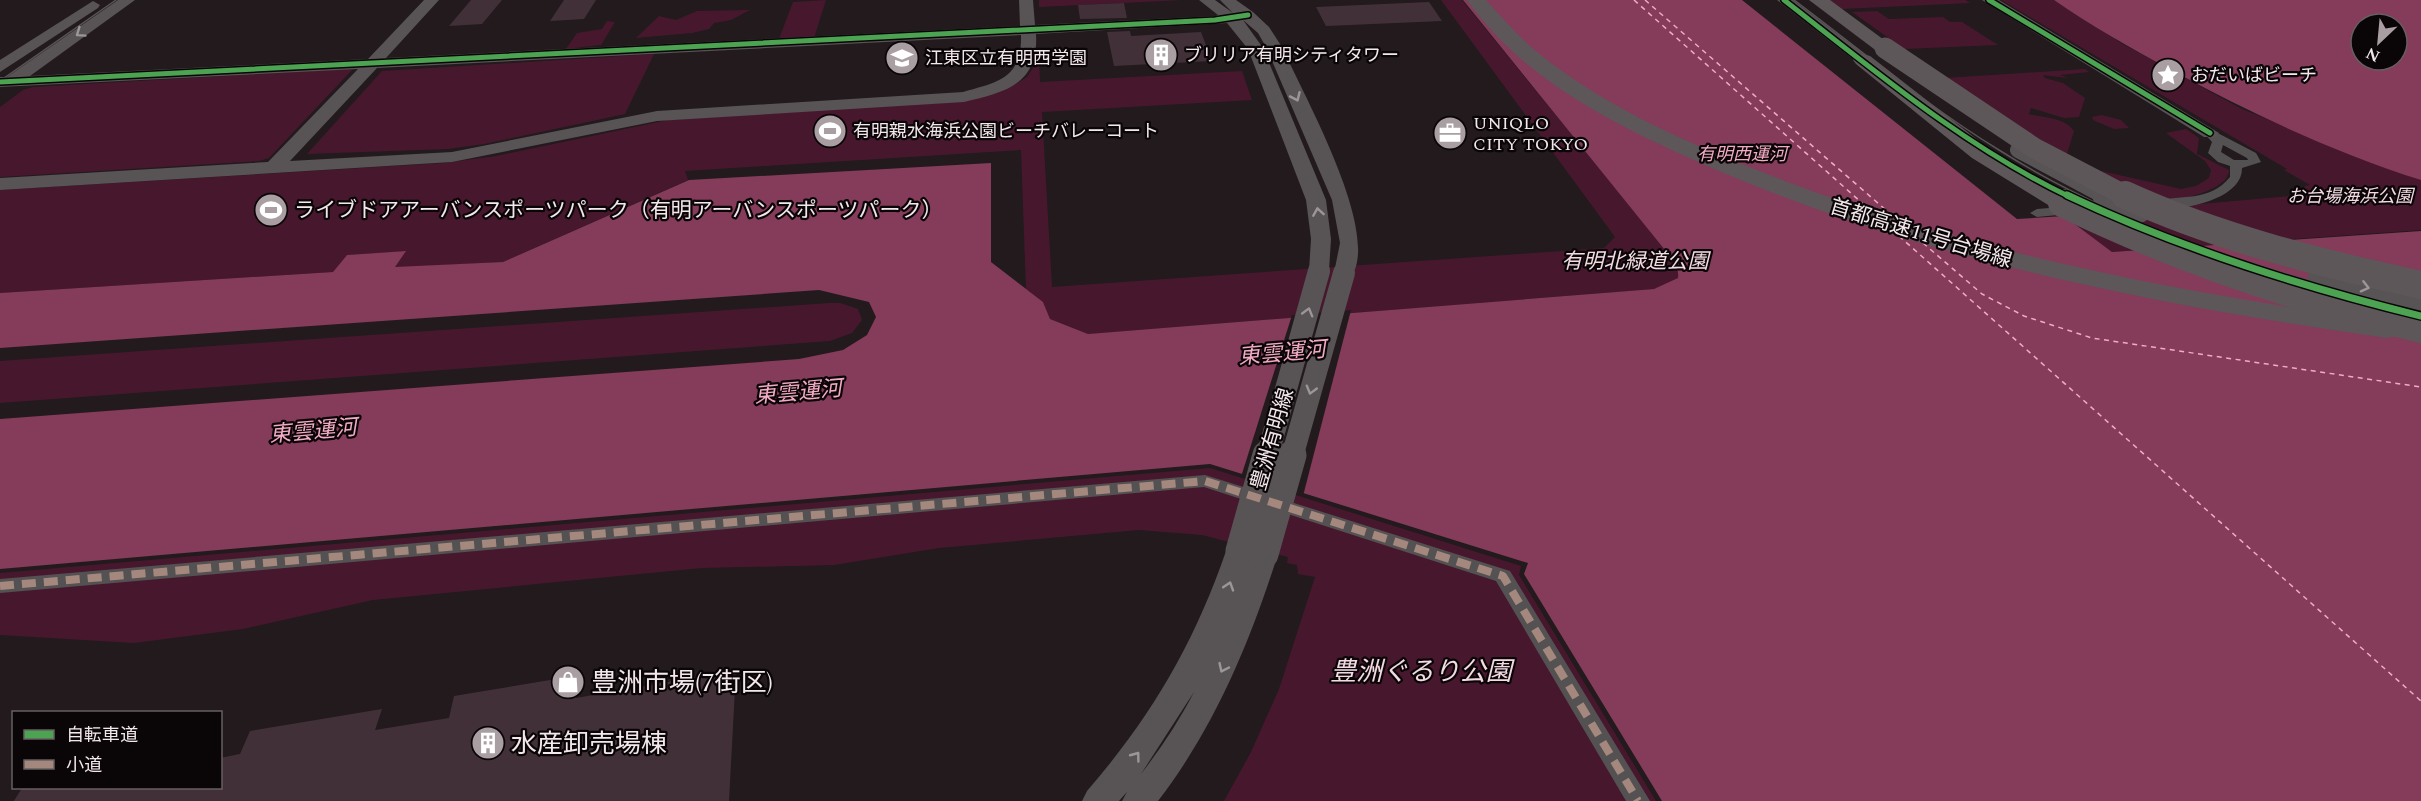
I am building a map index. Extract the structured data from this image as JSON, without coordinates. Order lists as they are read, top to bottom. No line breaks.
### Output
{"streets":{"highway":["首都高速11号台場線"],"street":["豊洲有明線"]},"water":["有明西運河","東雲運河"],"parks":["お台場海浜公園","有明北緑道公園","豊洲ぐるり公園"],"places":{"building":["ブリリア有明シティタワー","水産卸売場棟"],"school or university":["江東区立有明西学園"],"place":["おだいばビーチ"],"sports":["有明親水海浜公園ビーチバレーコート","ライブドアアーバンスポーツパーク（有明アーバンスポーツパーク）"],"office":["UNIQLO CITY TOKYO"],"shop":["豊洲市場(7街区)"]},"legend":["自転車道","小道"],"north":"bottom left"}
